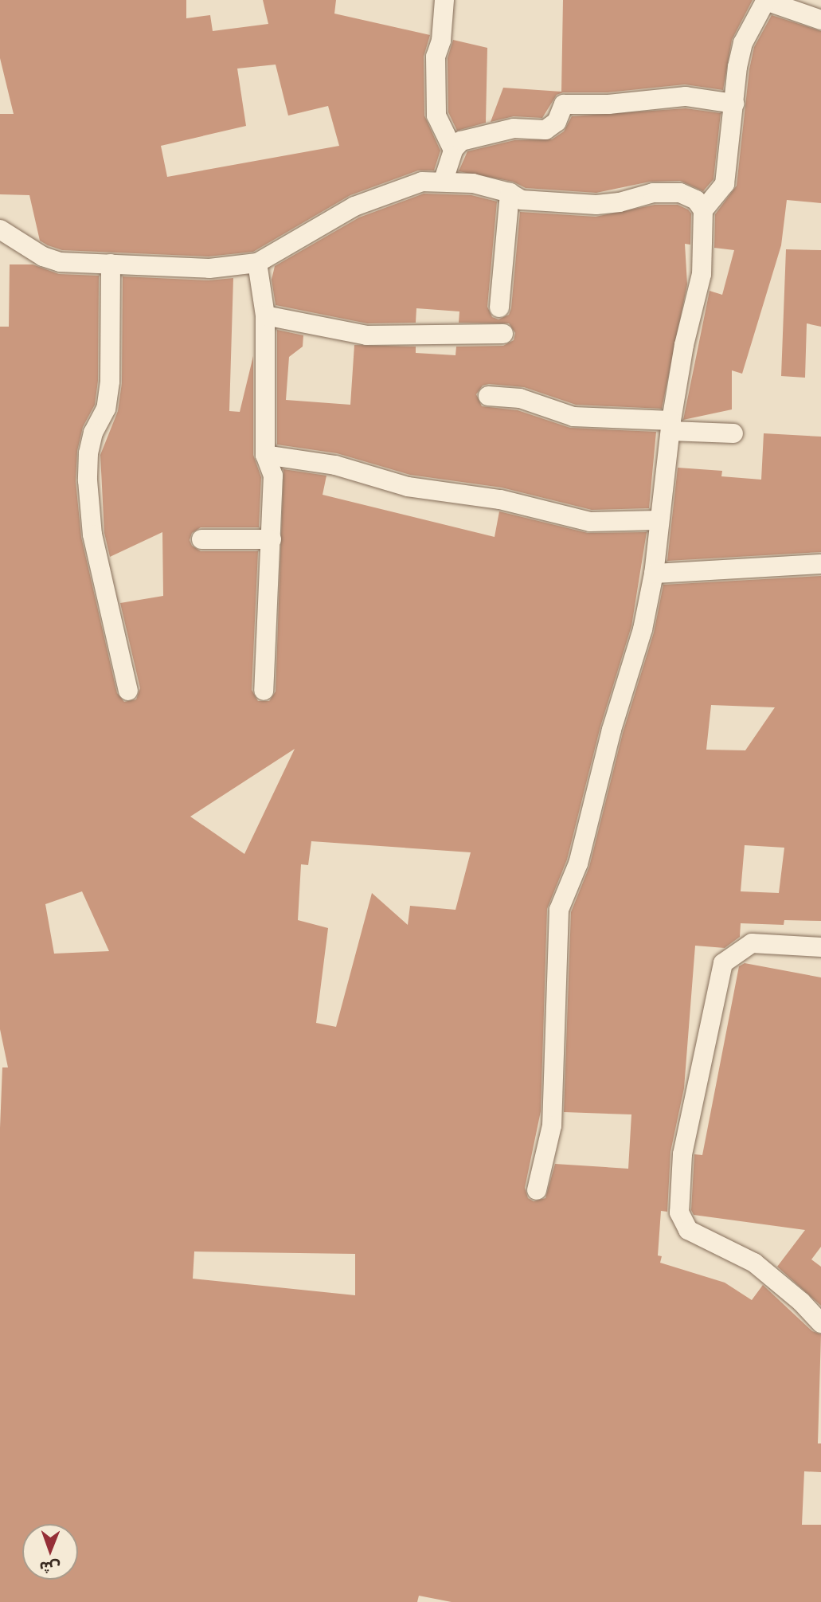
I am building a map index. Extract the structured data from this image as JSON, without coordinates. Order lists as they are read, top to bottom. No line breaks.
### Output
{"north":"bottom"}
